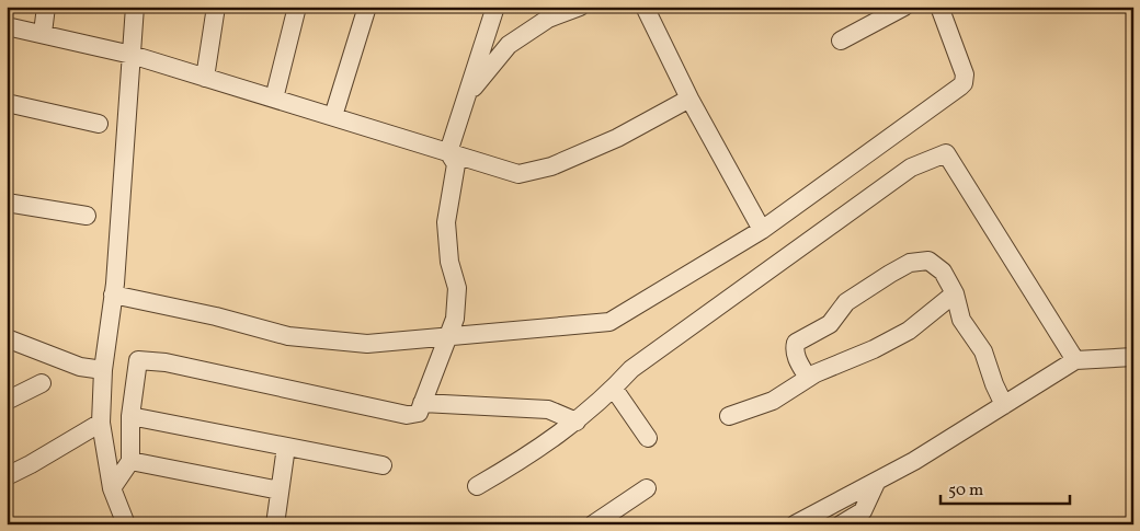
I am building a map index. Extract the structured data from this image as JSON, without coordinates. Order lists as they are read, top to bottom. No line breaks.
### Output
{"scale_bar":"50 m"}
